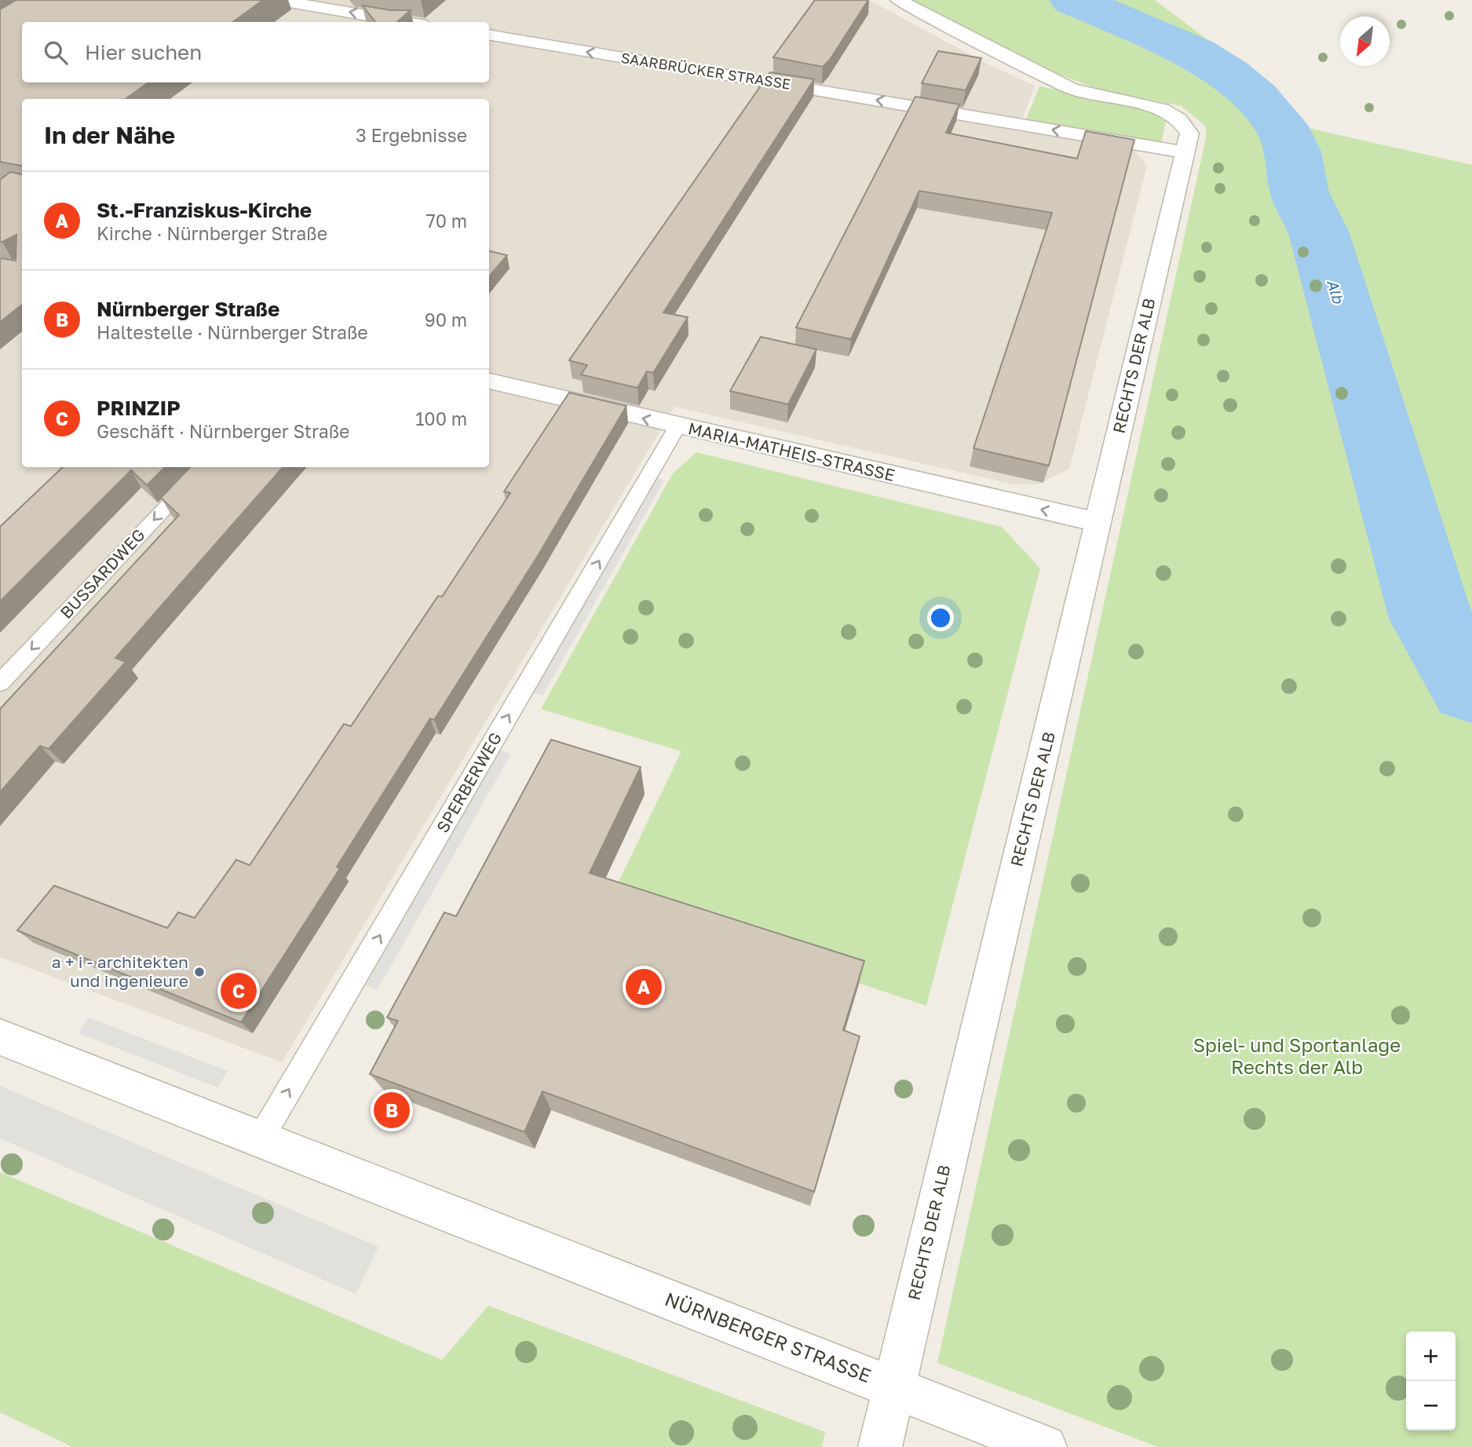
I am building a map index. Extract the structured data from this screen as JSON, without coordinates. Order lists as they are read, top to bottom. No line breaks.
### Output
{"streets":{"street":["SAARBRÜCKER STRASSE","RECHTS DER ALB","MARIA-MATHEIS-STRASSE","NÜRNBERGER STRASSE"],"lane":["BUSSARDWEG","SPERBERWEG"]},"crossings":[["SAARBRÜCKER STRASSE","RECHTS DER ALB"],["RECHTS DER ALB","MARIA-MATHEIS-STRASSE"],["RECHTS DER ALB","NÜRNBERGER STRASSE"],["MARIA-MATHEIS-STRASSE","SPERBERWEG"],["SPERBERWEG","NÜRNBERGER STRASSE"]],"one_way":["SAARBRÜCKER STRASSE","MARIA-MATHEIS-STRASSE","BUSSARDWEG","SPERBERWEG"],"water":["Alb"],"parks":["Spiel- und Sportanlage Rechts der Alb"],"places":["a + i - architekten und ingenieure"],"north":"bottom left","page":{"search":"Hier suchen","heading":["In der Nähe","3 Ergebnisse"],"list":[{"mark":"A","name":"St.-Franziskus-Kirche","note":"Kirche · Nürnberger Straße","value":"70 m"},{"mark":"B","name":"Nürnberger Straße","note":"Haltestelle · Nürnberger Straße","value":"90 m"},{"mark":"C","name":"PRINZIP","note":"Geschäft · Nürnberger Straße","value":"100 m"}],"pins":["A","C","B"],"map_buttons":["+","−"]}}
